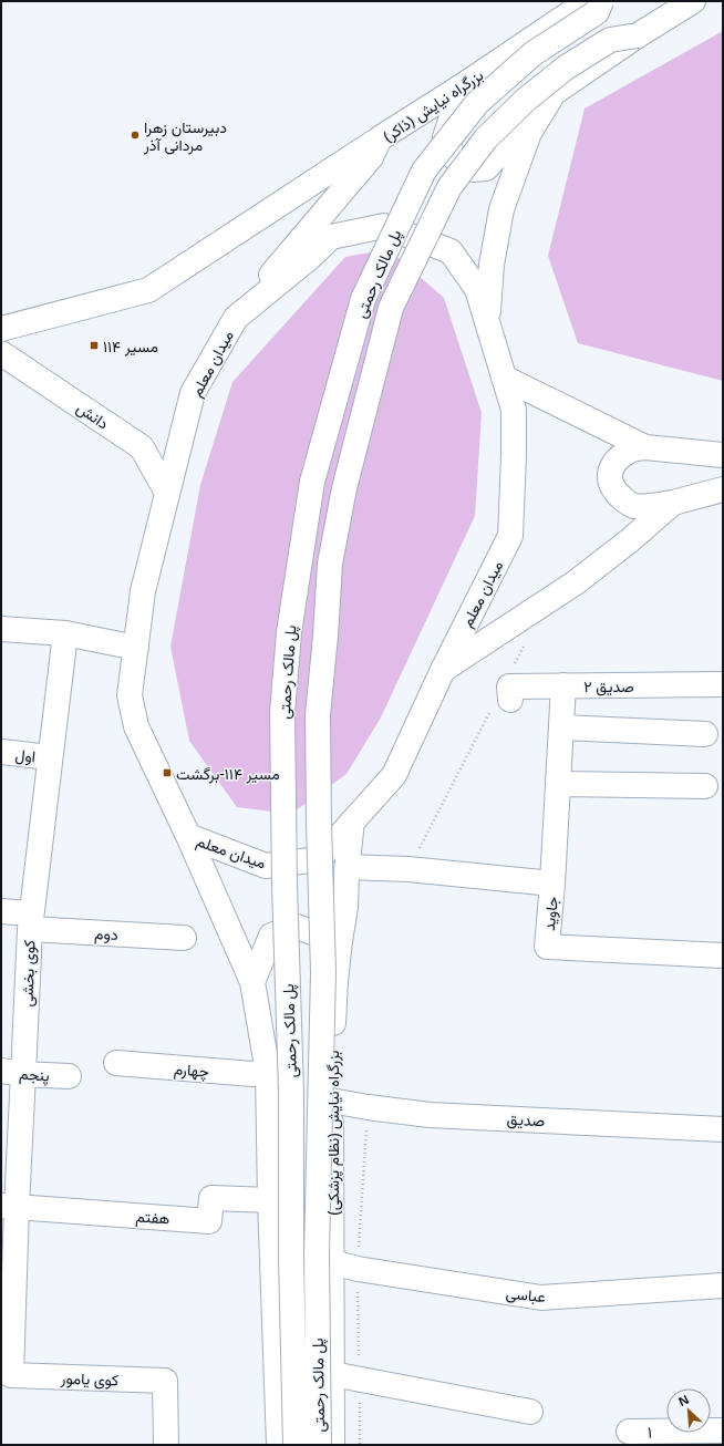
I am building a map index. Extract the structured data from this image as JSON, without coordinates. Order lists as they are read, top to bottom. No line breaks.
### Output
{"streets":{"main road":["بزرگراه نیایش (ذاکر)","پل مالک رحمتی","میدان معلم","دانش","صدیق ۲","اول","جاوید","دوم","کوی بخشی","چهارم","پنجم","صدیق","بزرگراه نیایش (نظام پزشکی)","هفتم","عباسی","کوی یامور","۱"]},"crossings":[["بزرگراه نیایش (ذاکر)","میدان معلم"],["میدان معلم","دانش"],["میدان معلم","بزرگراه نیایش (نظام پزشکی)"],["اول","کوی بخشی"],["جاوید","بزرگراه نیایش (نظام پزشکی)"],["دوم","کوی بخشی"],["کوی بخشی","پنجم"],["کوی بخشی","هفتم"],["کوی بخشی","کوی یامور"],["صدیق","بزرگراه نیایش (نظام پزشکی)"],["بزرگراه نیایش (نظام پزشکی)","عباسی"]],"places":{"other":["دبیرستان زهرا مردانی آذر"],"transit":["مسیر ۱۱۴","مسیر ۱۱۴-برگشت"]},"north":"top left"}
